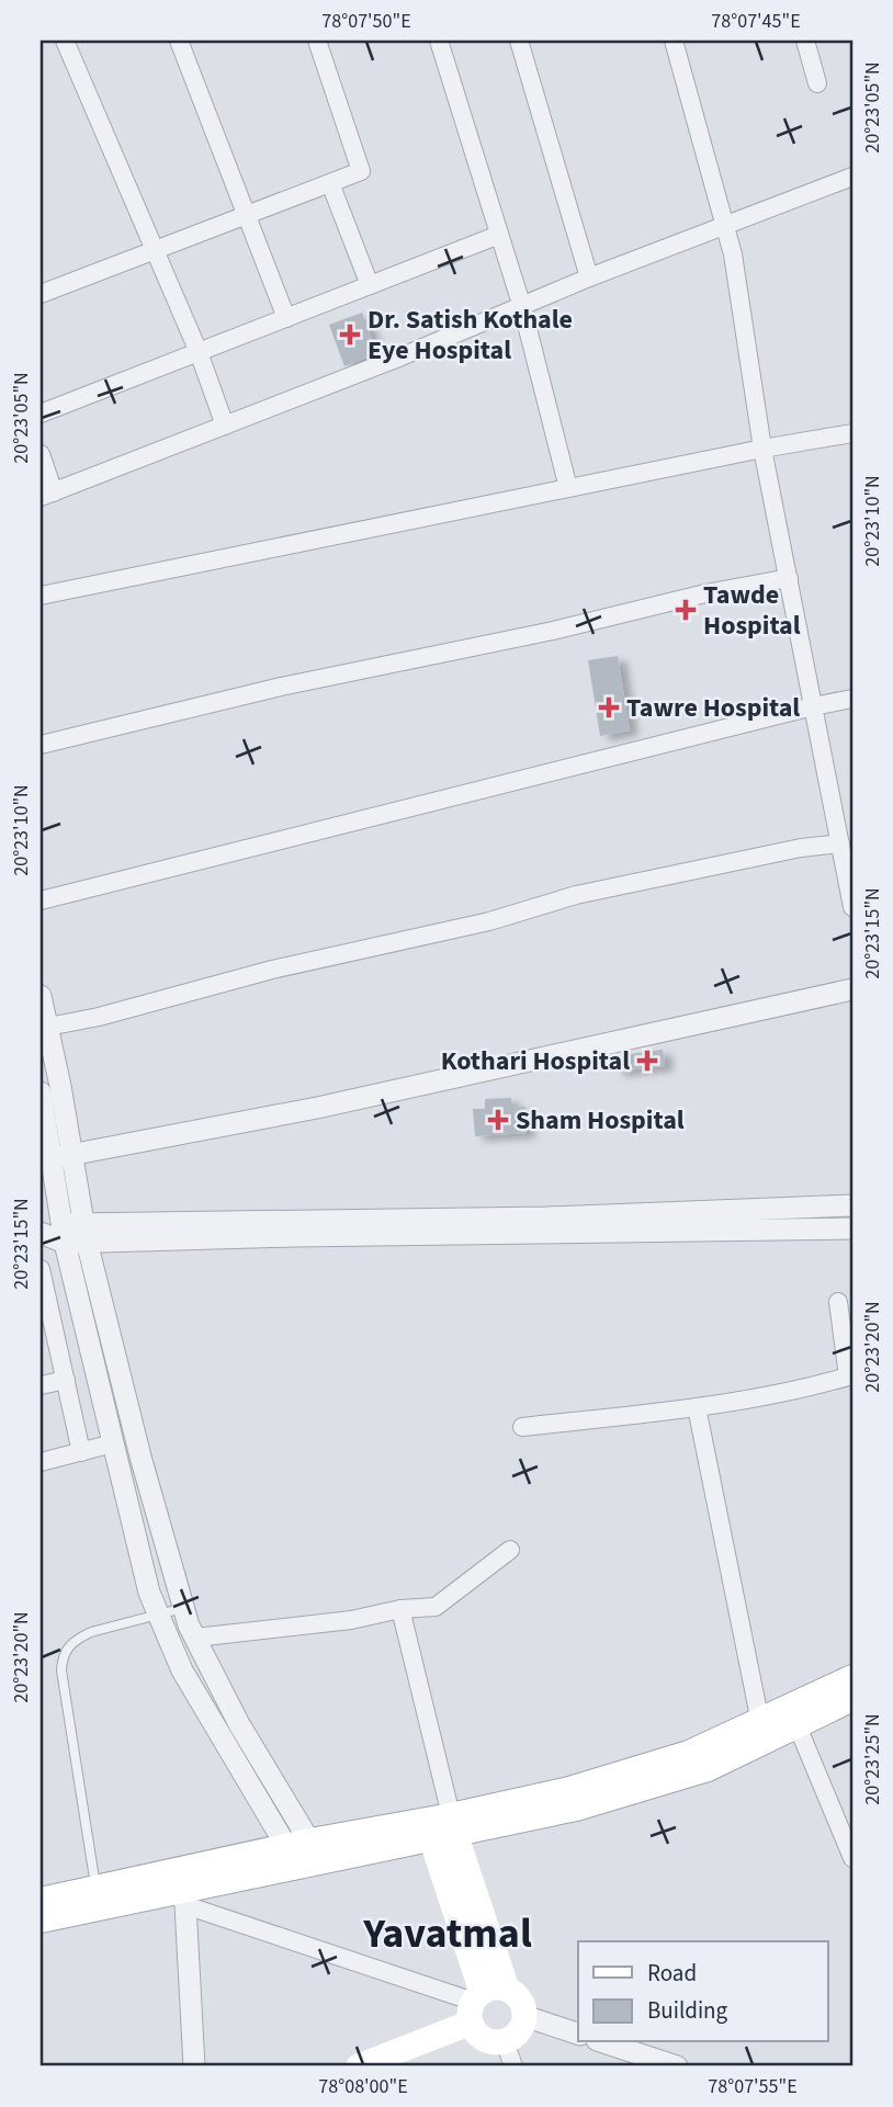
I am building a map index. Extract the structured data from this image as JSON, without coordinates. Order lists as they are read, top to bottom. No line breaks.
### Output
{"districts":["Yavatmal"],"places":{"health":["Dr. Satish Kothale Eye Hospital","Tawde Hospital","Tawre Hospital","Kothari Hospital","Sham Hospital"]},"legend":["Road","Building"],"coordinates":["78°07'50\"E","78°07'45\"E","20°23'05\"N","20°23'10\"N","20°23'15\"N","20°23'20\"N","20°23'25\"N","78°08'00\"E","78°07'55\"E"]}
